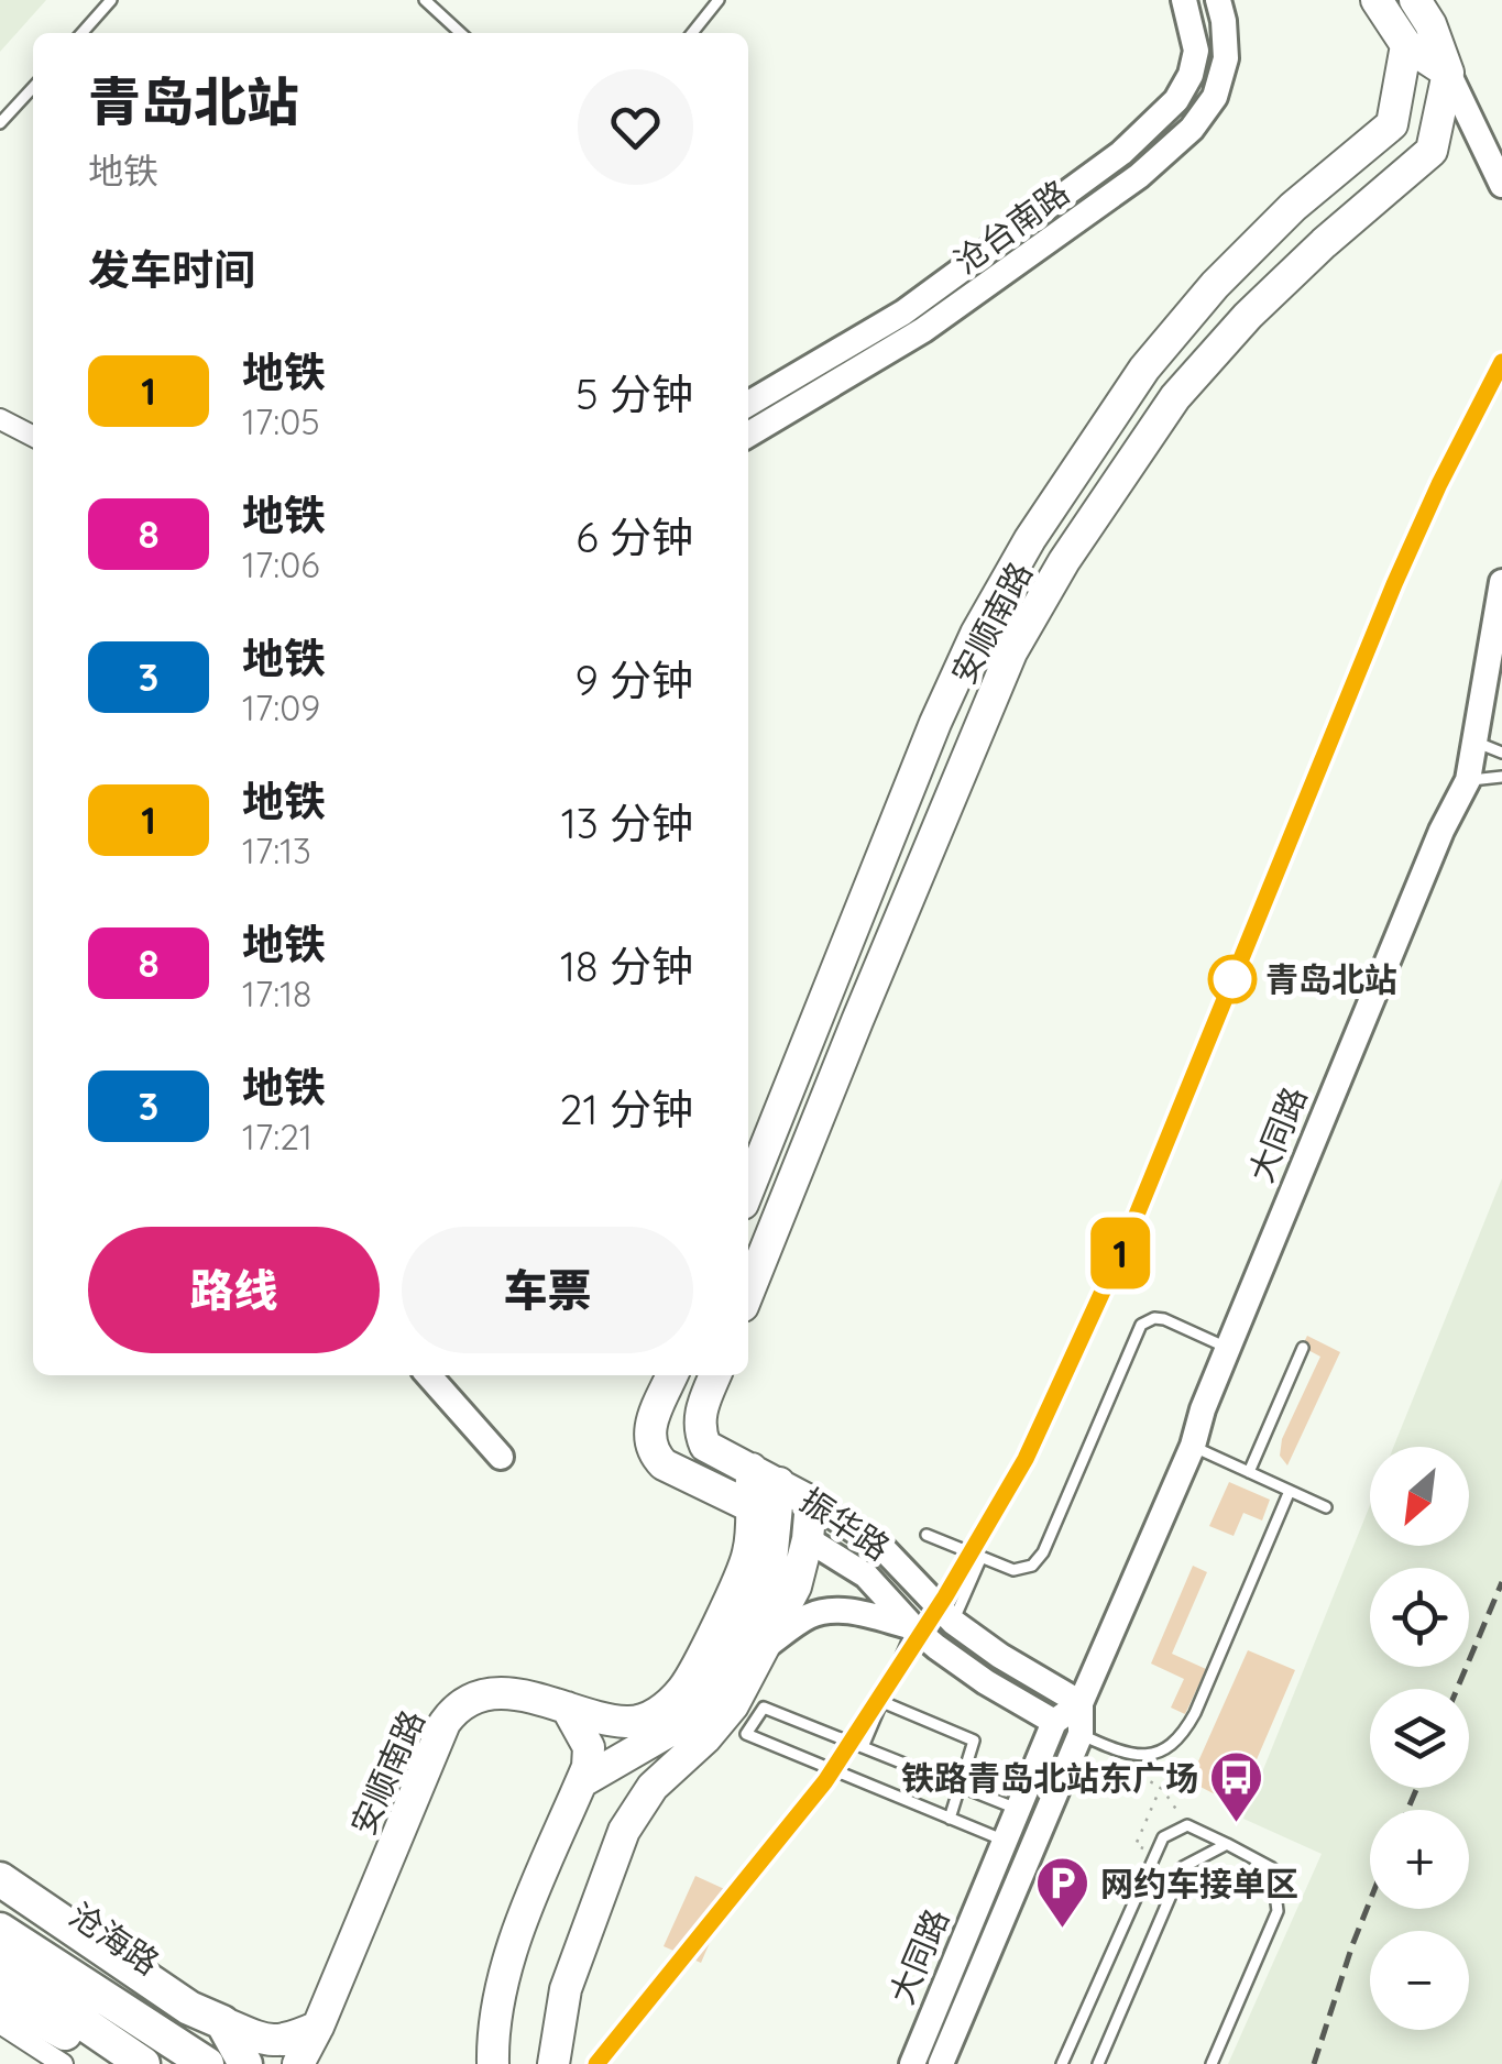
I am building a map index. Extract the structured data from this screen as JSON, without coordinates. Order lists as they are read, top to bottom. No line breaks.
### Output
{"streets":{"main road":["安顺南路","振华路"],"street":["沧台南路","大同路","沧海路"]},"crossings":[["安顺南路","振华路"],["大同路","振华路"]],"places":{"other":["青岛北站"],"bus stop":["铁路青岛北站东广场"],"parking":["网约车接单区"]},"lines":["metro line 1"],"north":"bottom left","page":{"on_map":"1","heading":[["青岛北站","地铁"],"发车时间"],"list":[{"mark":"1","name":"地铁","note":"17:05","value":"5 分钟"},{"mark":"8","name":"地铁","note":"17:06","value":"6 分钟"},{"mark":"3","name":"地铁","note":"17:09","value":"9 分钟"},{"mark":"1","name":"地铁","note":"17:13","value":"13 分钟"},{"mark":"8","name":"地铁","note":"17:18","value":"18 分钟"},{"mark":"3","name":"地铁","note":"17:21","value":"21 分钟"}],"buttons":["路线","车票"],"map_buttons":["+","−"]}}
